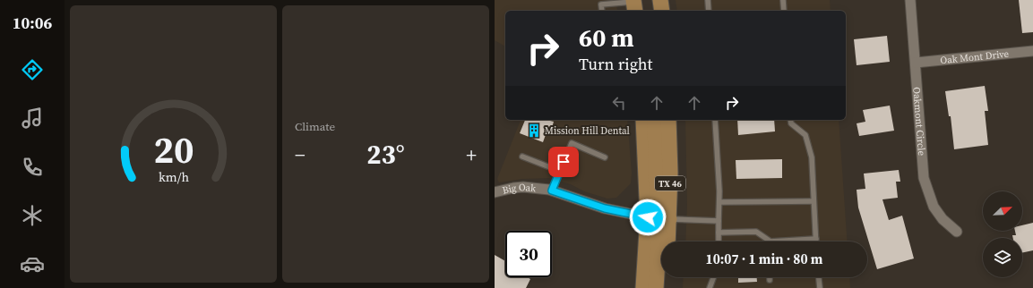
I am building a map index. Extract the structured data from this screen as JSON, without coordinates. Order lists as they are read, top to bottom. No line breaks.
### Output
{"streets":{"main road":["TX 46"],"street":["Oak Mont Drive","Oakmont Circle","Big Oak"]},"crossings":[["Oak Mont Drive","Oakmont Circle"],["TX 46","Big Oak"]],"places":{"building":["Mission Hill Dental"]},"north":"top right","page":{"tabs":"10:06","tile":"Climate","turn":["60 m","Turn right"],"heat":["−","23°","+"],"limit":"30","trip":"10:07 · 1 min · 80 m","gauge":["20","km/h"]}}
